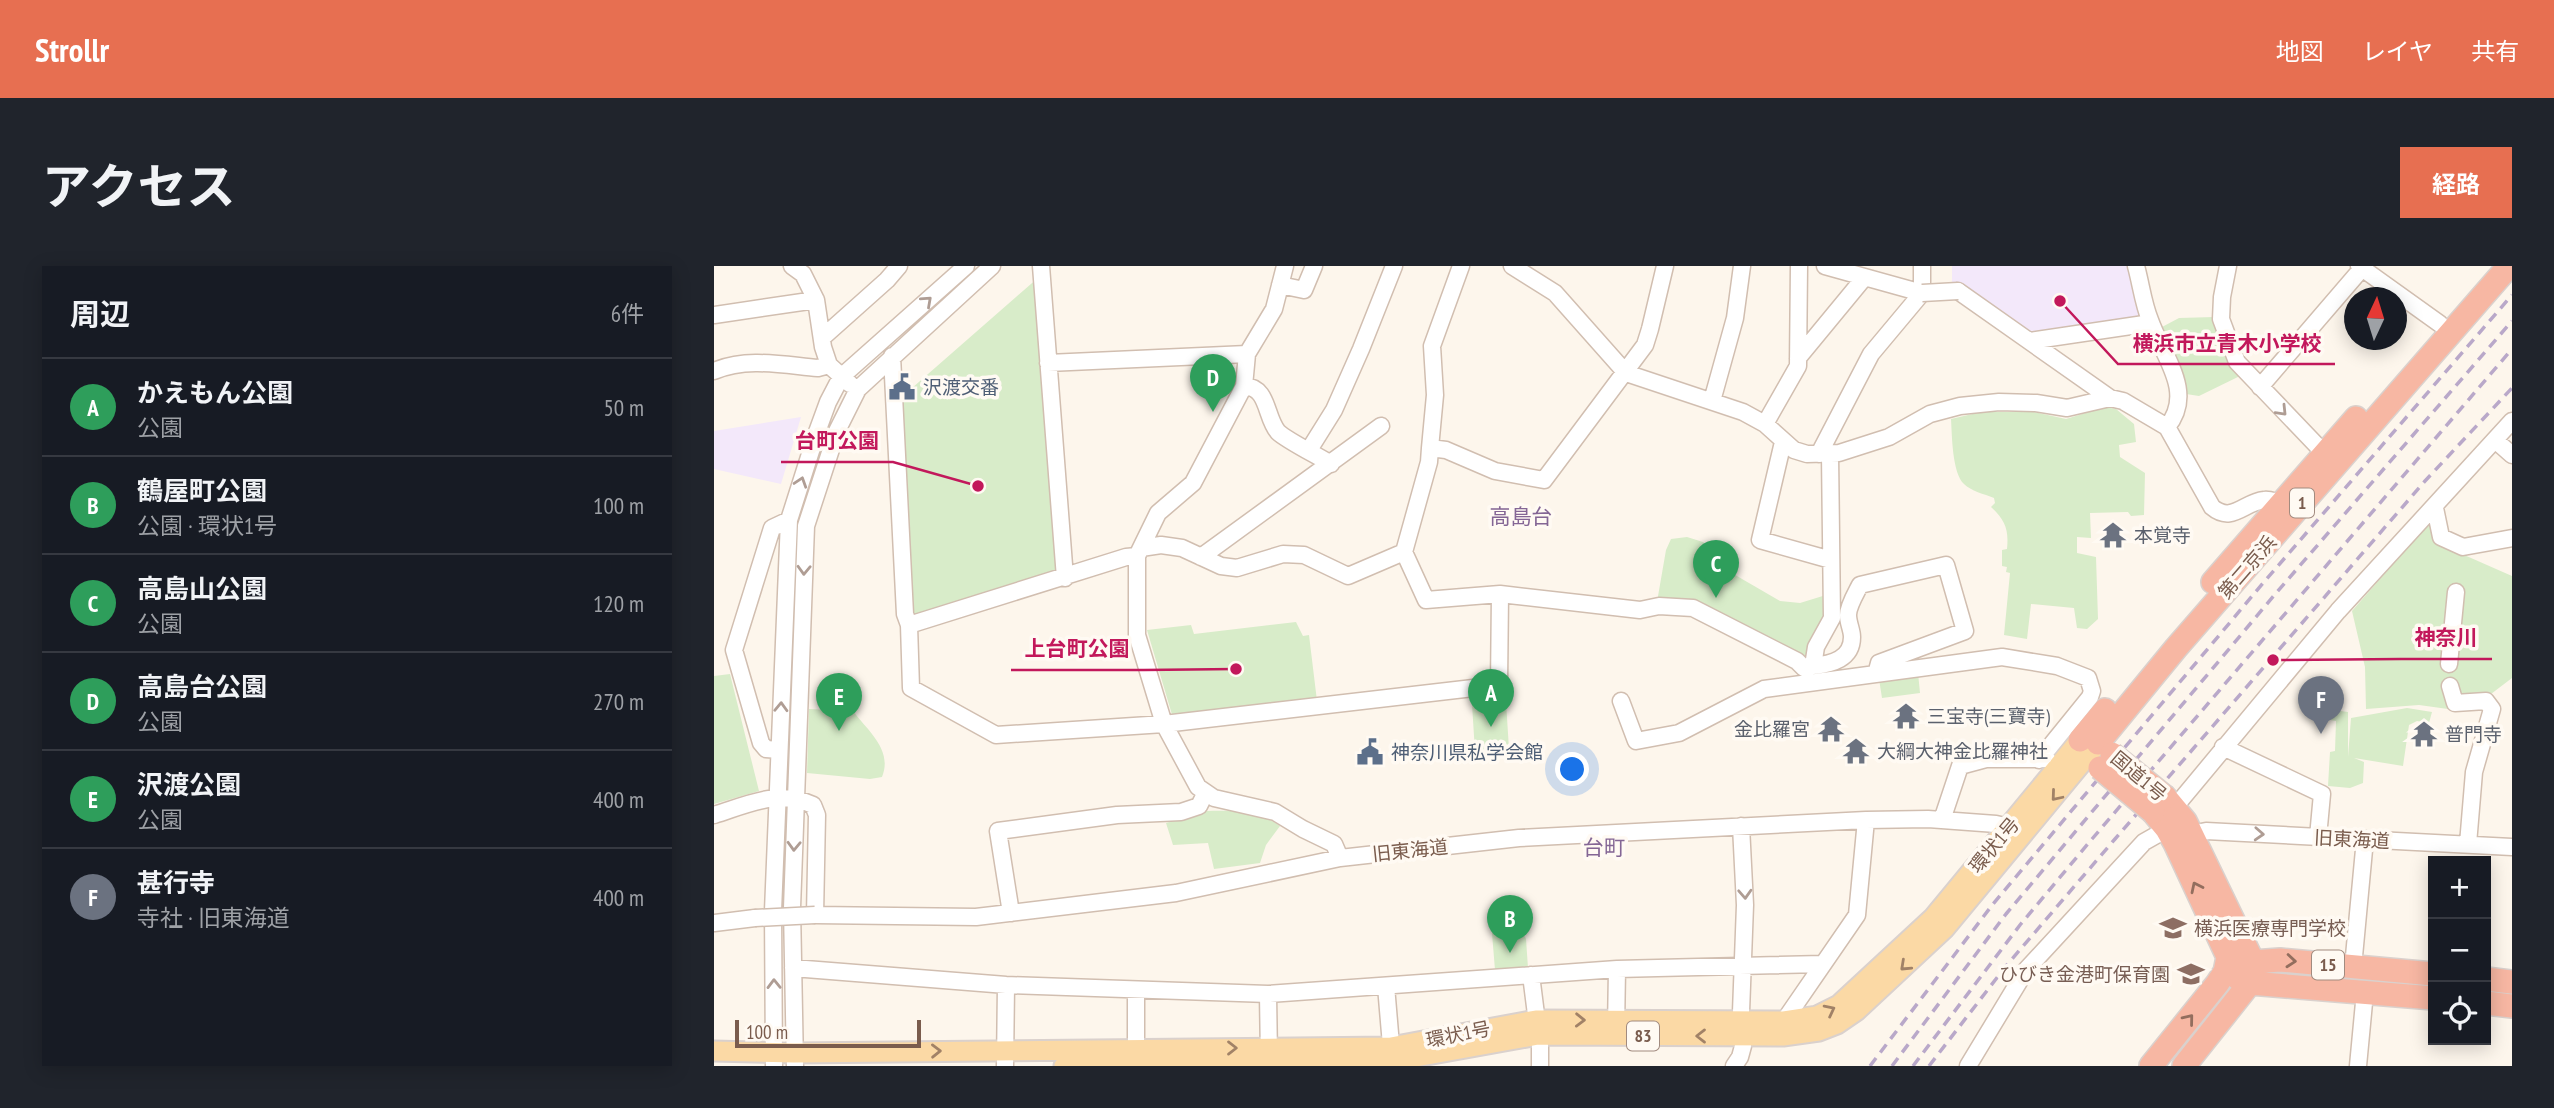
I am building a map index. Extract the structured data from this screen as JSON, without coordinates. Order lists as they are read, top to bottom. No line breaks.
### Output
{"streets":{"highway":["1","第二京浜","国道1号","15"],"main road":["環状1号","83"],"street":["旧東海道"]},"crossings":[["第二京浜","国道1号"],["第二京浜","環状1号"],["国道1号","旧東海道"],["国道1号","環状1号"],["国道1号","15"],["旧東海道","環状1号"]],"districts":["高島台","台町"],"places":{"other":["横浜市立青木小学校","台町公園","神奈川","上台町公園"],"public building":["沢渡交番","神奈川県私学会館"],"temple":["本覚寺","三宝寺(三寶寺)","金比羅宮","普門寺","大綱大神金比羅神社"],"school or university":["横浜医療専門学校","ひびき金港町保育園"]},"scale_bar":"100 m","north":"top","page":{"header":"Strollr","nav":["地図","レイヤ","共有"],"title":"アクセス","buttons":"経路","heading":["周辺","6件"],"pins":["D","C","A","E","F","B"],"list":[{"mark":"A","name":"かえもん公園","note":"公園","value":"50 m"},{"mark":"B","name":"鶴屋町公園","note":"公園 · 環状1号","value":"100 m"},{"mark":"C","name":"高島山公園","note":"公園","value":"120 m"},{"mark":"D","name":"高島台公園","note":"公園","value":"270 m"},{"mark":"E","name":"沢渡公園","note":"公園","value":"400 m"},{"mark":"F","name":"甚行寺","note":"寺社 · 旧東海道","value":"400 m"}],"map_buttons":["+","−"],"scale":"100 m"}}
